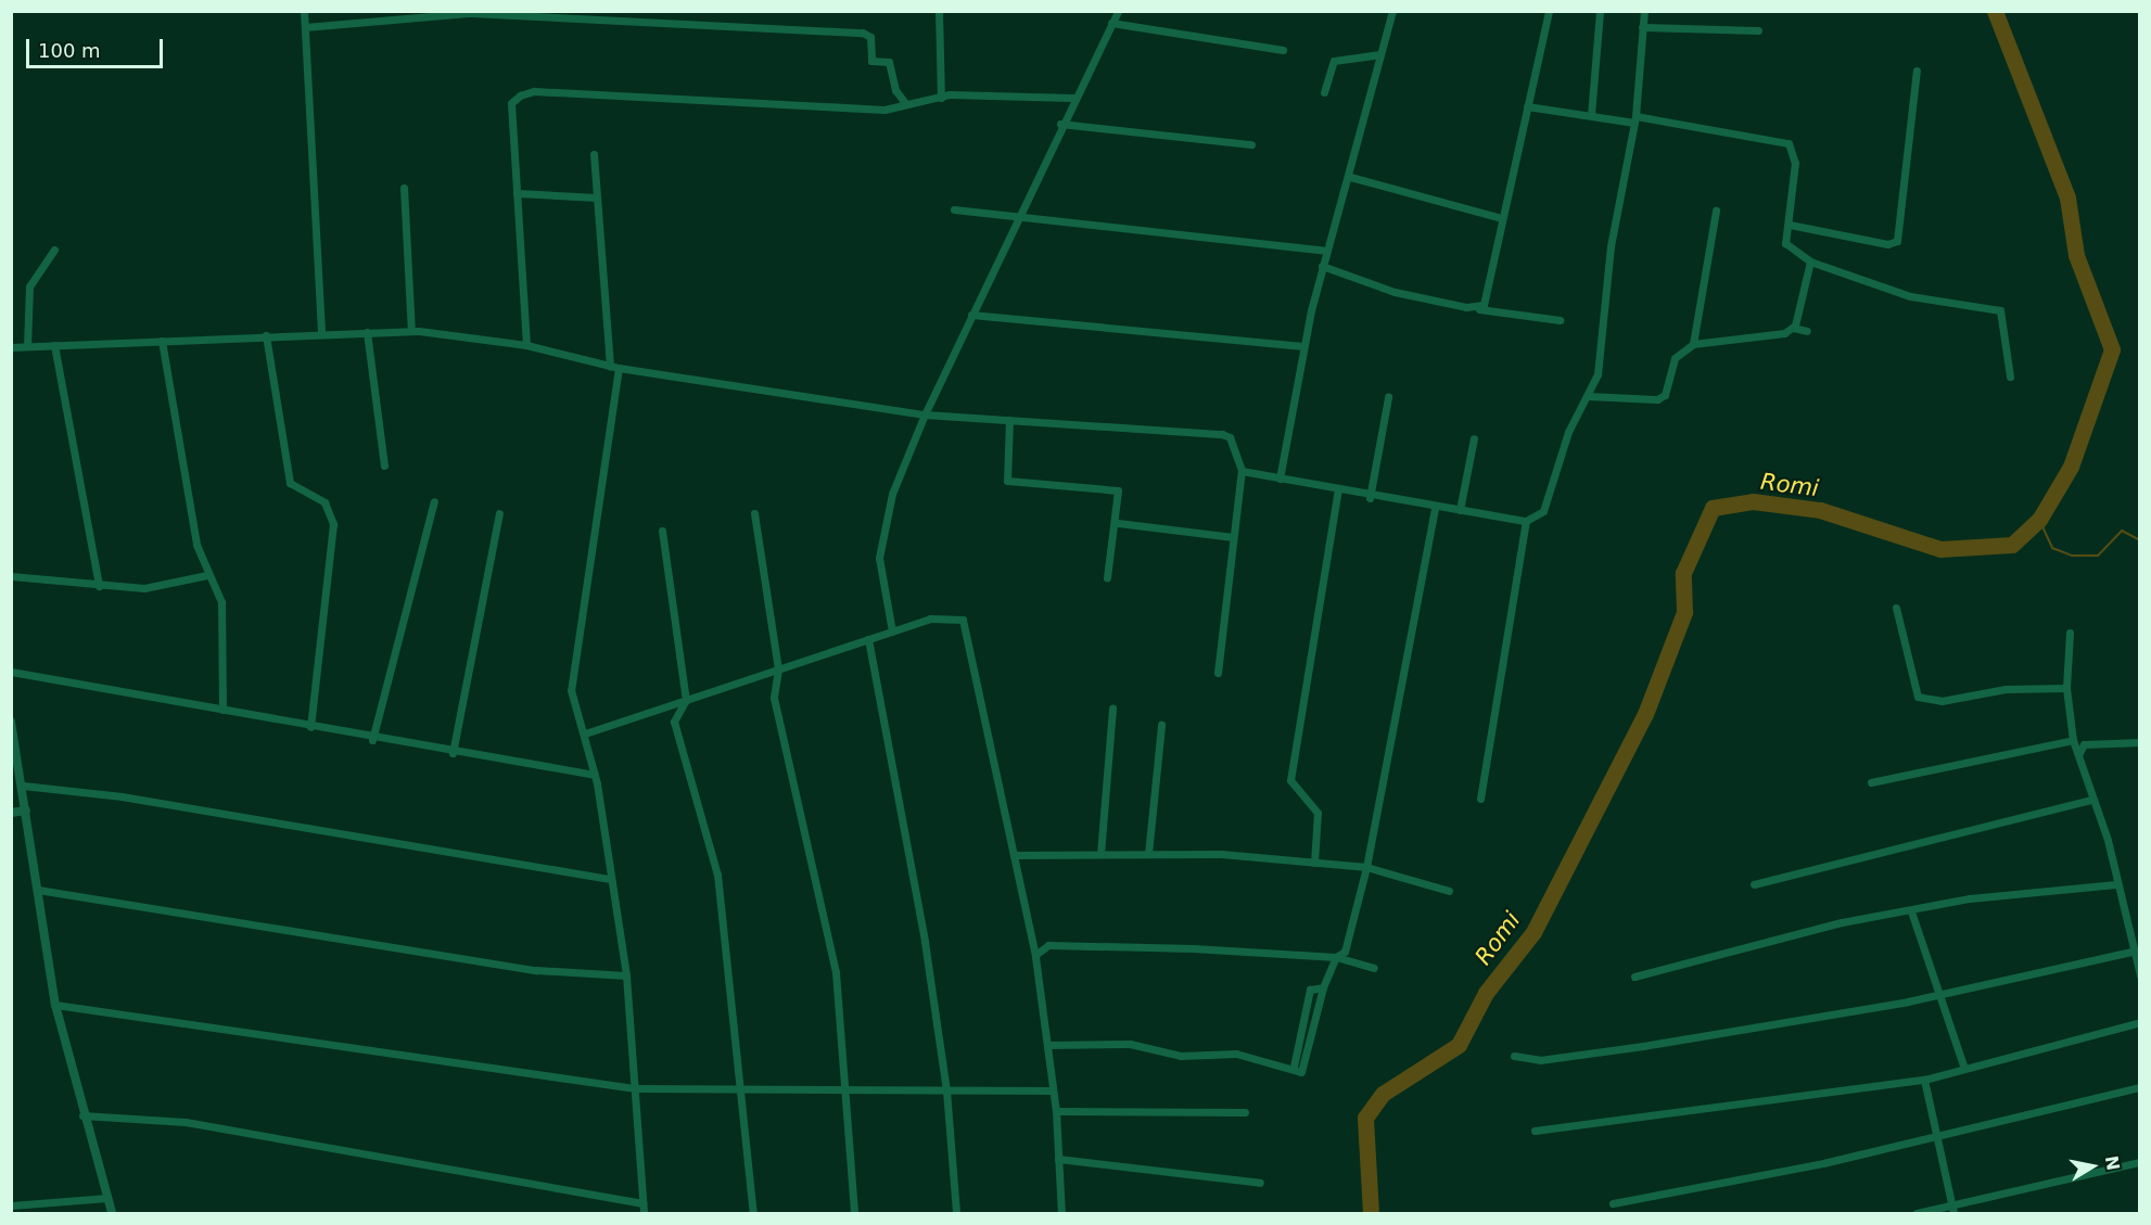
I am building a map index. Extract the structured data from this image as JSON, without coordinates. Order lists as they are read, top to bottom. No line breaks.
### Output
{"water":["Romi"],"scale_bar":"100 m","north":"right"}
